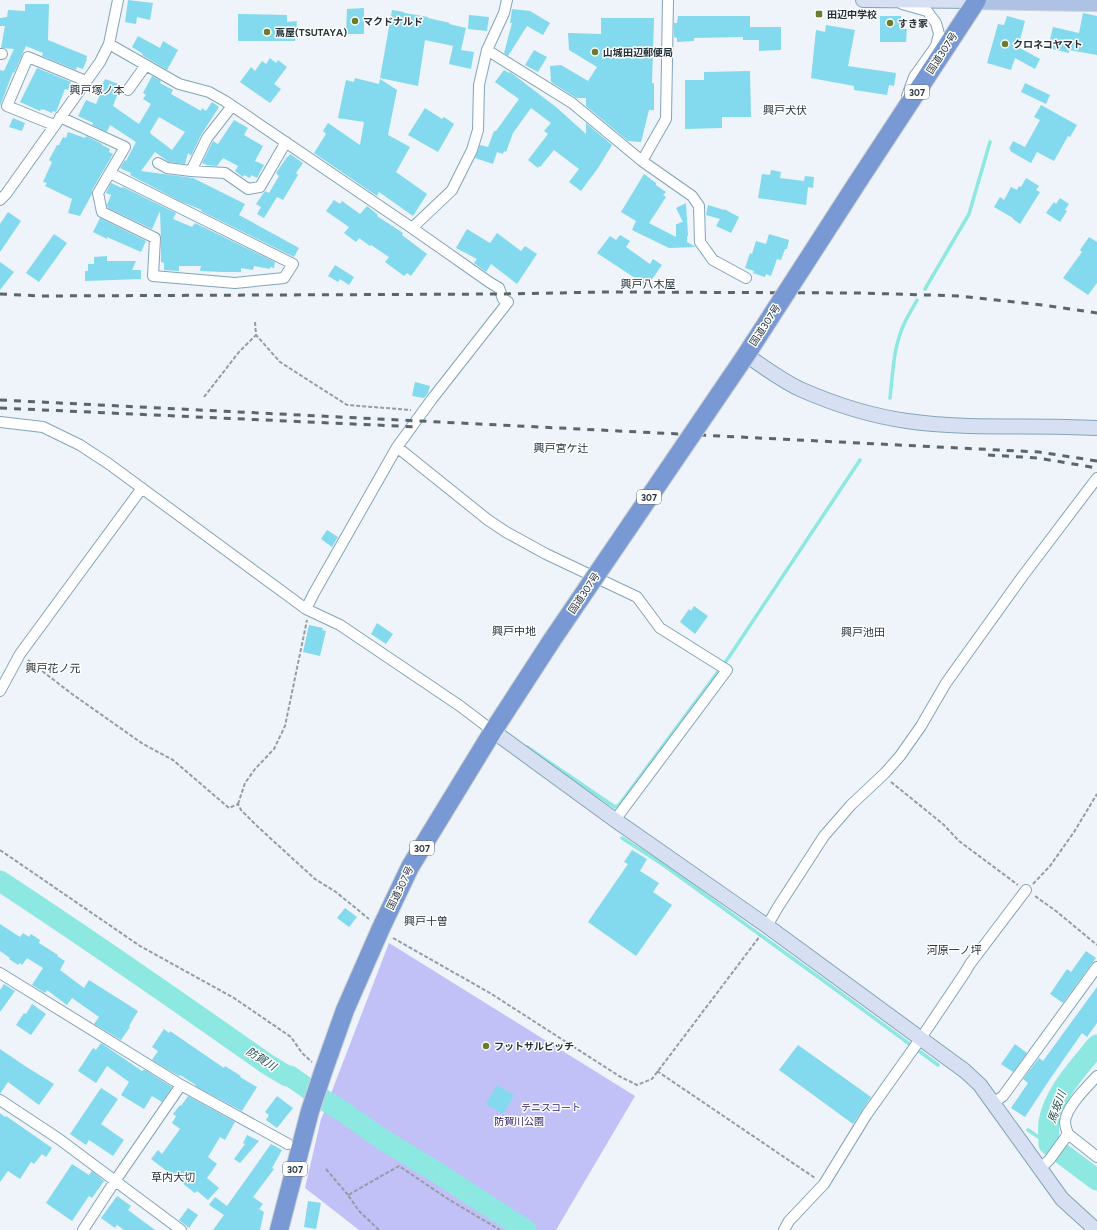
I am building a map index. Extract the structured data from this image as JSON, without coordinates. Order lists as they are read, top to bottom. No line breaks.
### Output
{"streets":{"highway":["国道307号","307"]},"districts":["興戸塚ノ本","興戸犬伏","興戸八木屋","興戸宮ケ辻","興戸中地","興戸池田","興戸花ノ元","興戸十曽","河原一ノ坪","草内大切"],"water":["防賀川","馬坂川"],"parks":["テニスコート","防賀川公園"],"places":{"transit":["田辺中学校"],"other":["マクドナルド","すき家","蔦屋(TSUTAYA)","クロネコヤマト","山城田辺郵便局","フットサルピッチ"]}}
